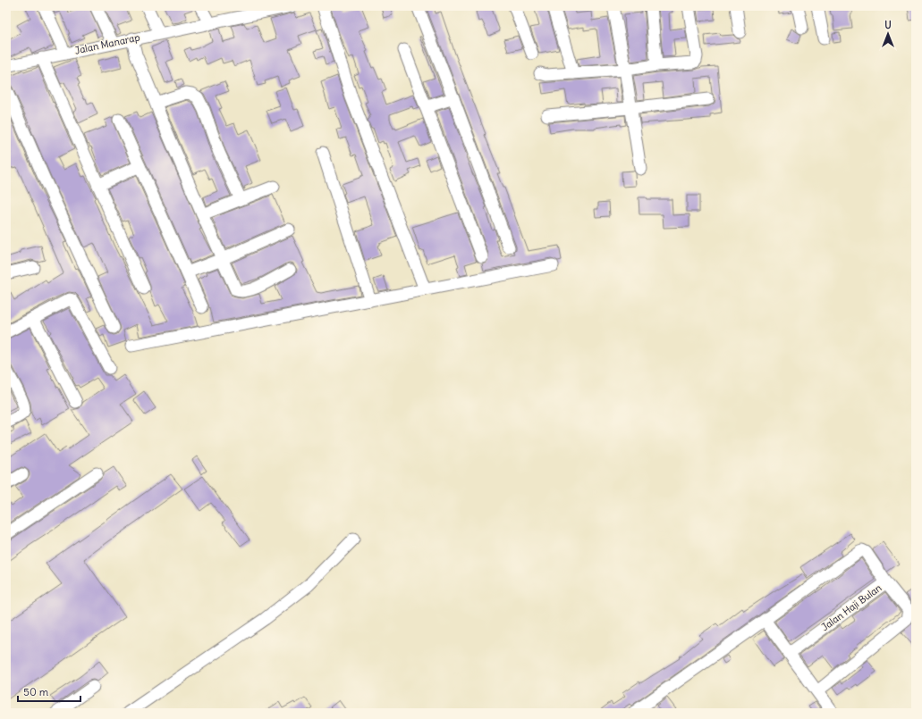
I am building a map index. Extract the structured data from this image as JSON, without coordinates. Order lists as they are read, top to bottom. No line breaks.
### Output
{"streets":{"street":["Jalan Manarap","Jalan Haji Bulan"]},"scale_bar":"50 m","north":"top"}
